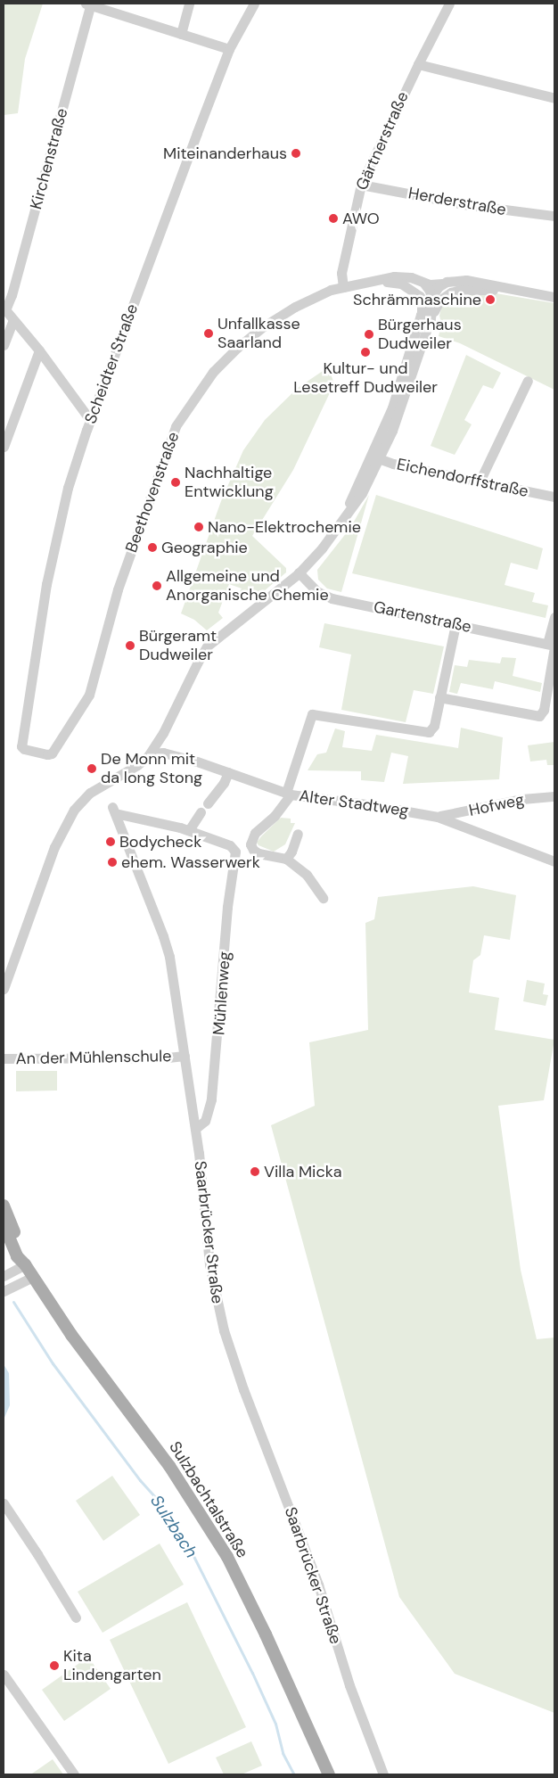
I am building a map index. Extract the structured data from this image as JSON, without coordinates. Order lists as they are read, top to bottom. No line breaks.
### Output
{"streets":{"main road":["Sulzbachtalstraße"],"street":["Gärtnerstraße","Kirchenstraße","Herderstraße","Scheidter Straße","Eichendorffstraße","Beethovenstraße","Gartenstraße","Alter Stadtweg","Hofweg","Mühlenweg","An der Mühlenschule","Saarbrücker Straße"]},"crossings":[["Gärtnerstraße","Herderstraße"],["Gärtnerstraße","Beethovenstraße"],["Scheidter Straße","Beethovenstraße"],["Alter Stadtweg","Hofweg"],["Mühlenweg","Saarbrücker Straße"],["An der Mühlenschule","Saarbrücker Straße"]],"water":["Sulzbach"],"places":["Miteinanderhaus","AWO","Schrämmaschine","Unfallkasse Saarland","Bürgerhaus Dudweiler","Kultur- und Lesetreff Dudweiler","Nachhaltige Entwicklung","Nano-Elektrochemie","Geographie","Allgemeine und Anorganische Chemie","Bürgeramt Dudweiler","De Monn mit da long Stong","Bodycheck","ehem. Wasserwerk","Villa Micka","Kita Lindengarten"]}
